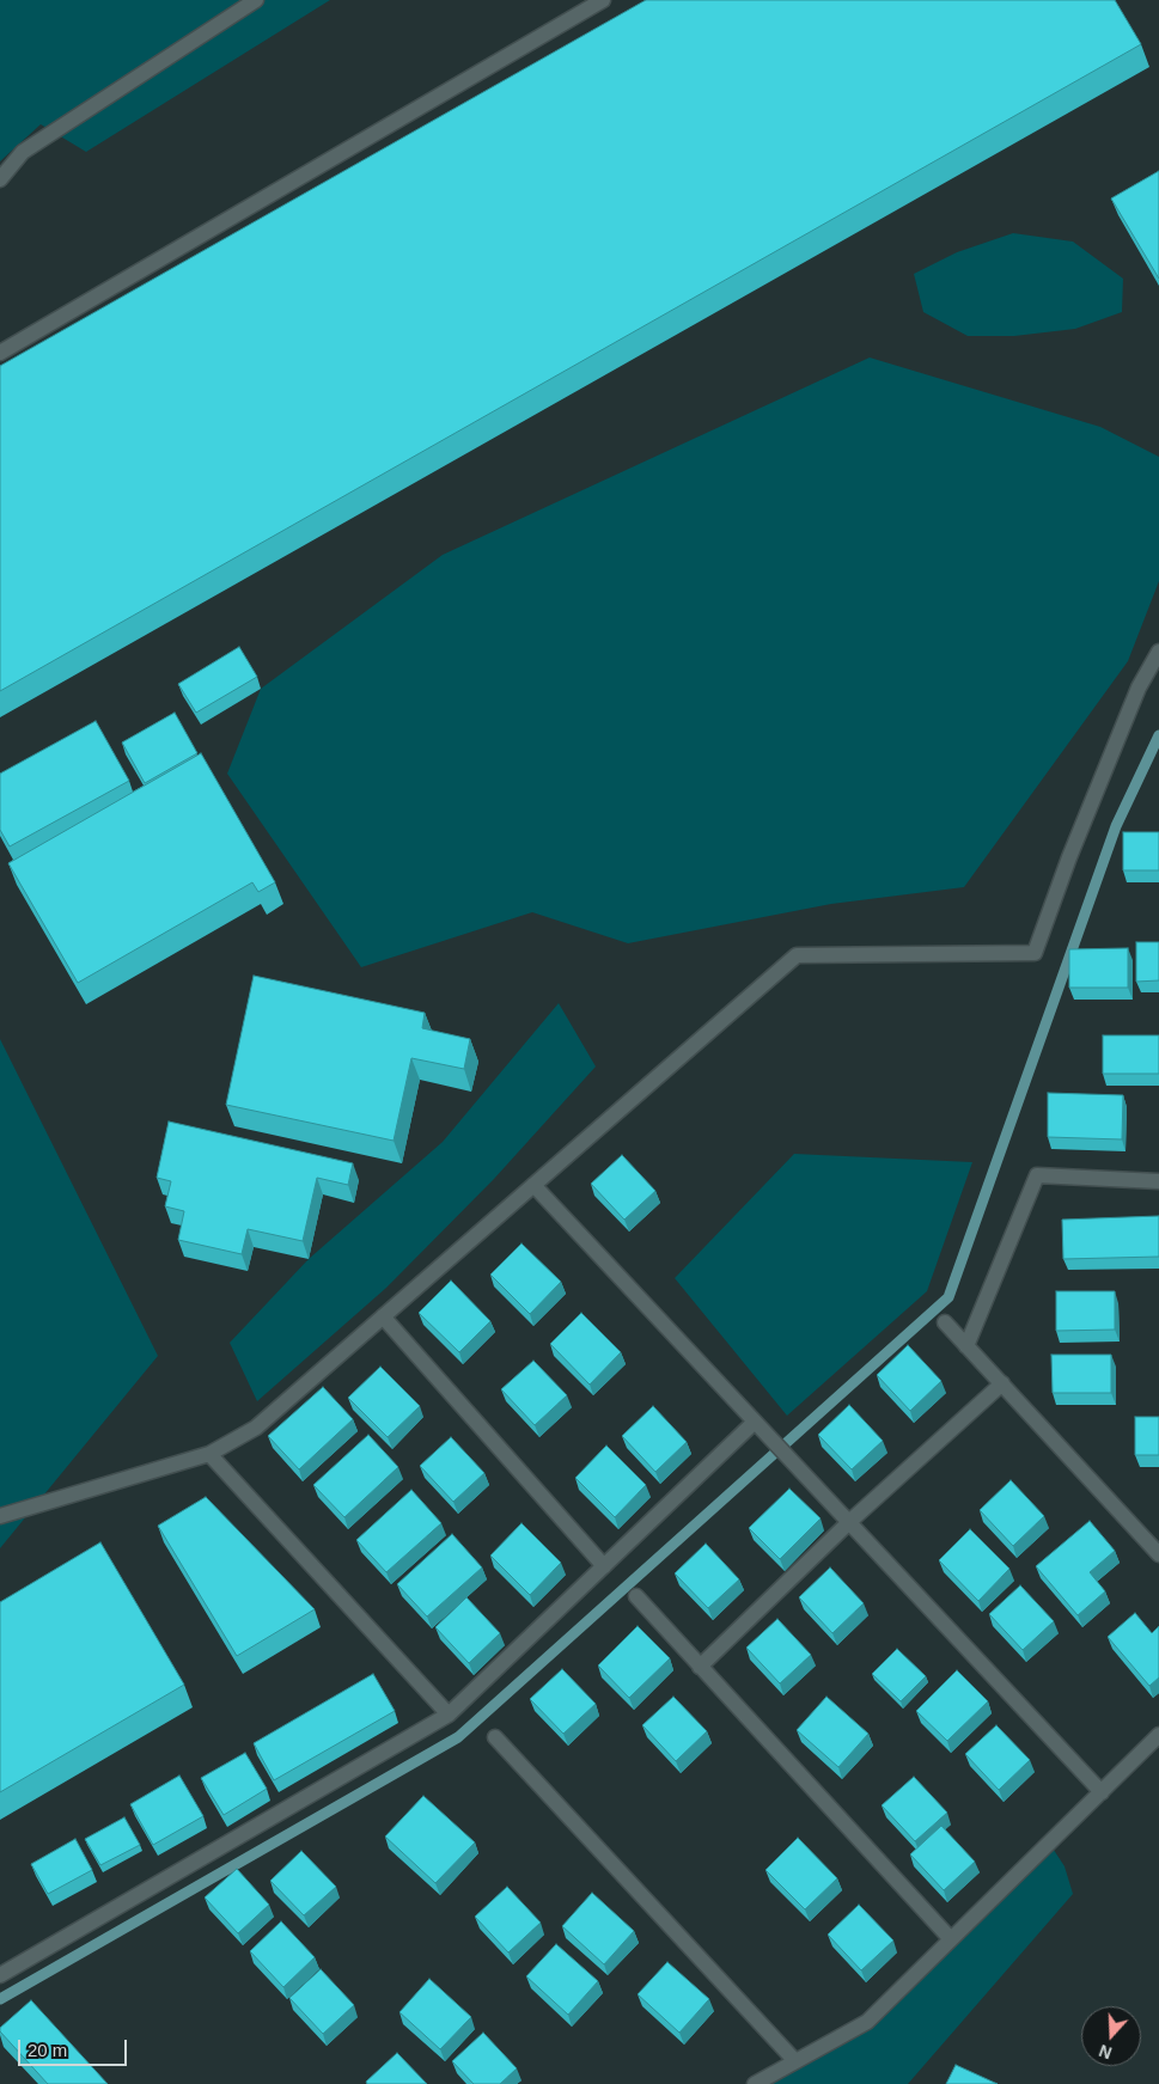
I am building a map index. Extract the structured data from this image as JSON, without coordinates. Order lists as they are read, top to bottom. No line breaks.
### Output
{"scale_bar":"20 m","north":"bottom"}
